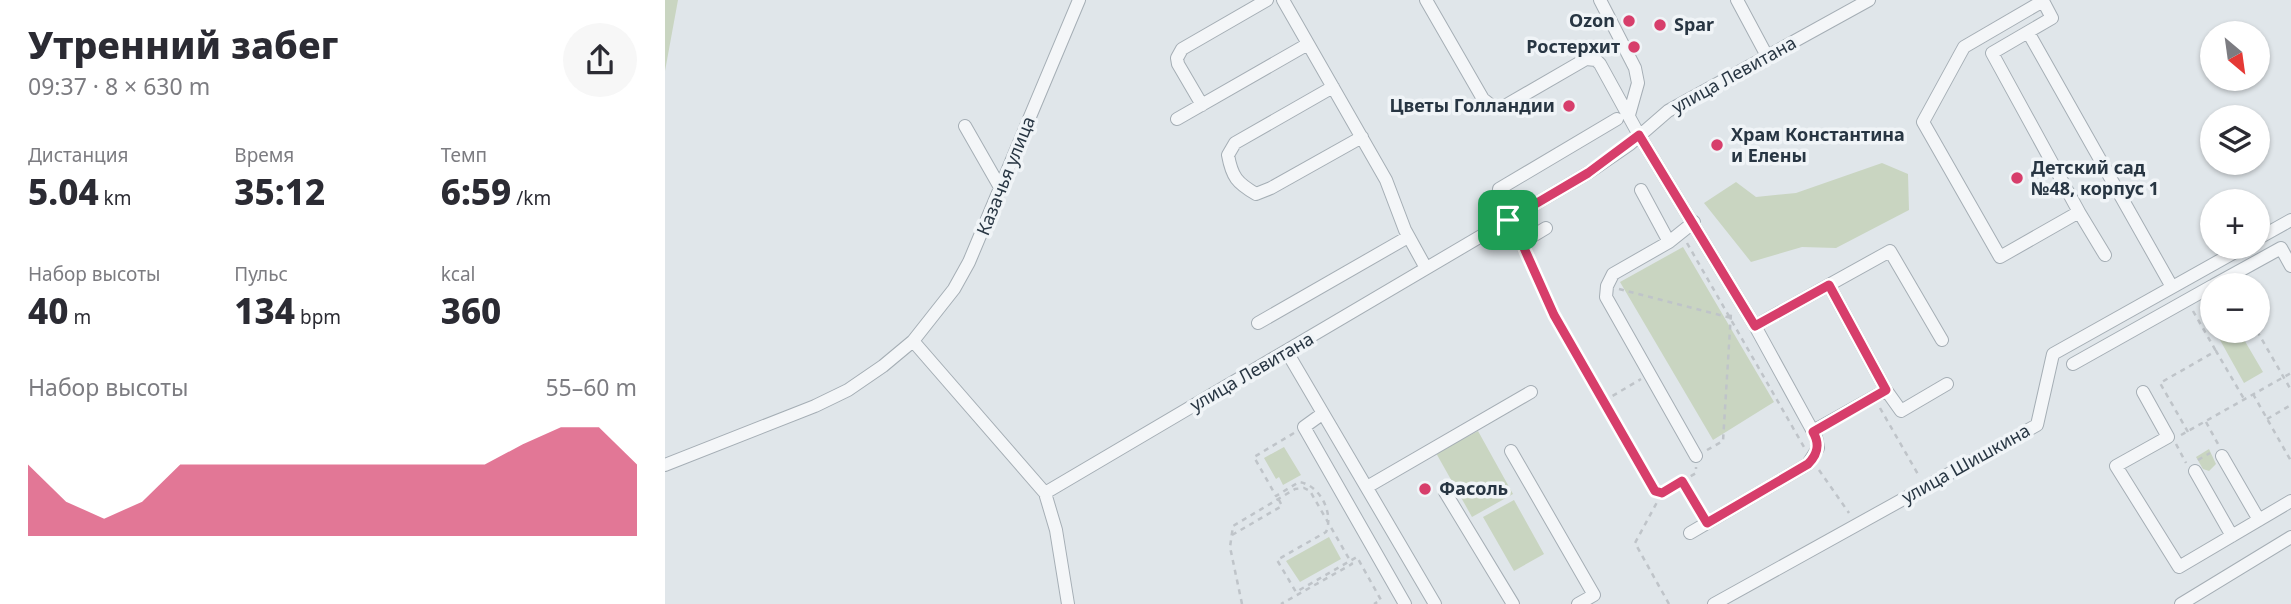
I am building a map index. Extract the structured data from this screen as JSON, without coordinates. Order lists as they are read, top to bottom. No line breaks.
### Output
{"streets":{"street":["улица Левитана","Казачья улица","улица Шишкина"]},"places":["Ozon","Spar","Ростерхит","Цветы Голландии","Храм Константина и Елены","Детский сад №48, корпус 1","Фасоль"],"north":"bottom right","page":{"heading":["Утренний забег","09:37 · 8 × 630 m"],"map_buttons":["+","−"],"stats":[["Дистанция","5.04 km"],["Время","35:12"],["Темп","6:59 /km"],["Набор высоты","40 m"],["Пульс","134 bpm"],["kcal","360"]],"chart":["Набор высоты","55–60 m"]}}
